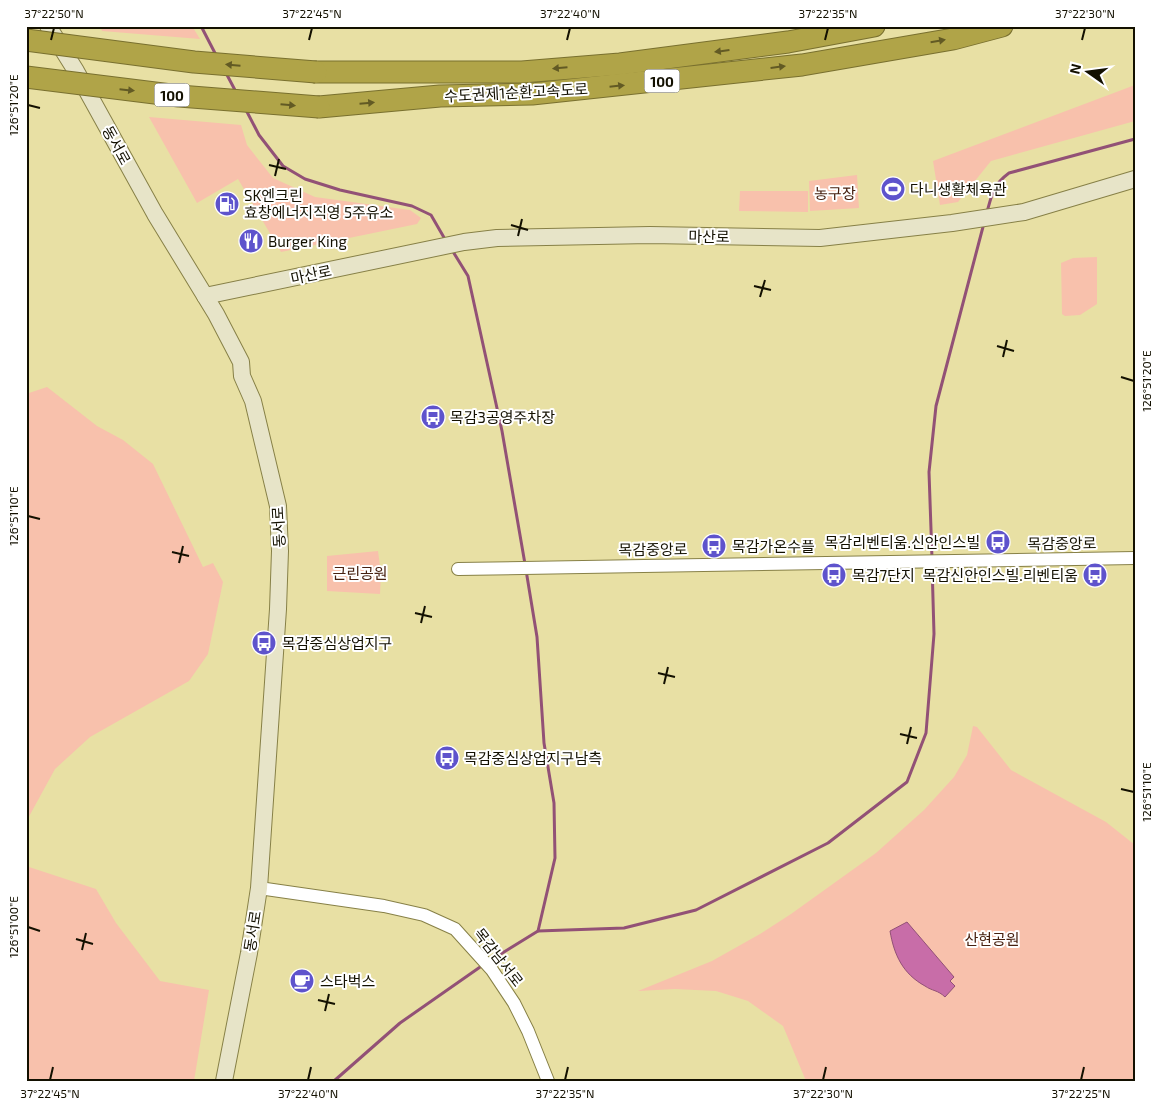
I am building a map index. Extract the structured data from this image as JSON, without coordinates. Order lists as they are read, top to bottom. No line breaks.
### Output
{"streets":{"highway":["100","수도권제1순환고속도로"],"main road":["동서로","마산로"],"street":["목감중앙로","목감남서로"]},"crossings":[["동서로","마산로"],["동서로","목감남서로"]],"parks":["농구장","근린공원","산현공원"],"places":{"sports":["다니생활체육관"],"fuel station":["SK엔크린 효창에너지직영 5주유소"],"restaurant":["Burger King"],"bus stop":["목감3공영주차장","목감리벤티움.신안인스빌","목감가온수플","목감7단지","목감신안인스빌.리벤티움","목감중심상업지구","목감중심상업지구남측"],"cafe":["스타벅스"]},"north":"left","coordinates":["37°22'50\"N","37°22'45\"N","37°22'40\"N","37°22'35\"N","37°22'30\"N","126°51'20\"E","126°51'10\"E","126°51'00\"E","37°22'25\"N"]}
